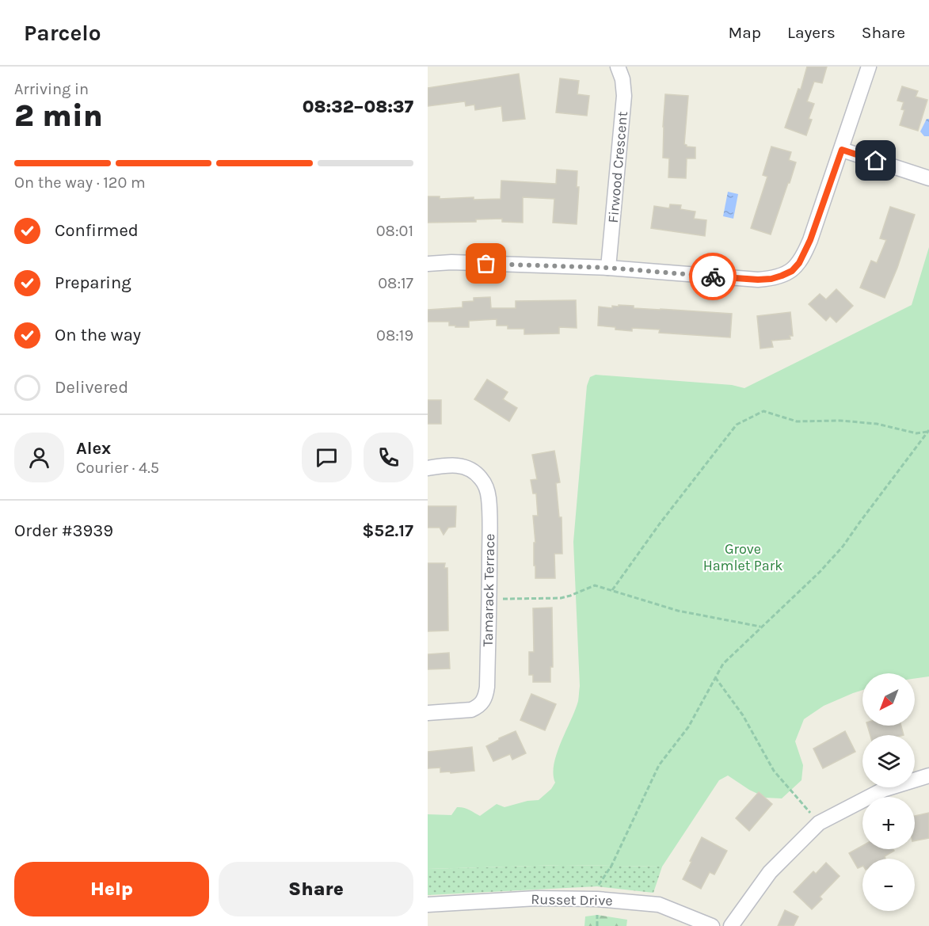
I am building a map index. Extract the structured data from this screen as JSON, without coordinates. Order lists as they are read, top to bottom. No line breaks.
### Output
{"streets":{"street":["Firwood Crescent","Tamarack Terrace","Russet Drive"]},"parks":["Grove Hamlet Park"],"north":"bottom left","page":{"header":"Parcelo","nav":["Map","Layers","Share"],"heading":["2 min","Arriving in","08:32–08:37"],"panel":["Alex","Courier · 4.5","Order #3939","$52.17"],"bar":"On the way · 120 m","list":[["Confirmed","08:01"],["Preparing","08:17"],["On the way","08:19"],"Delivered"],"map_buttons":["+","−"],"buttons":["Help","Share"]}}
